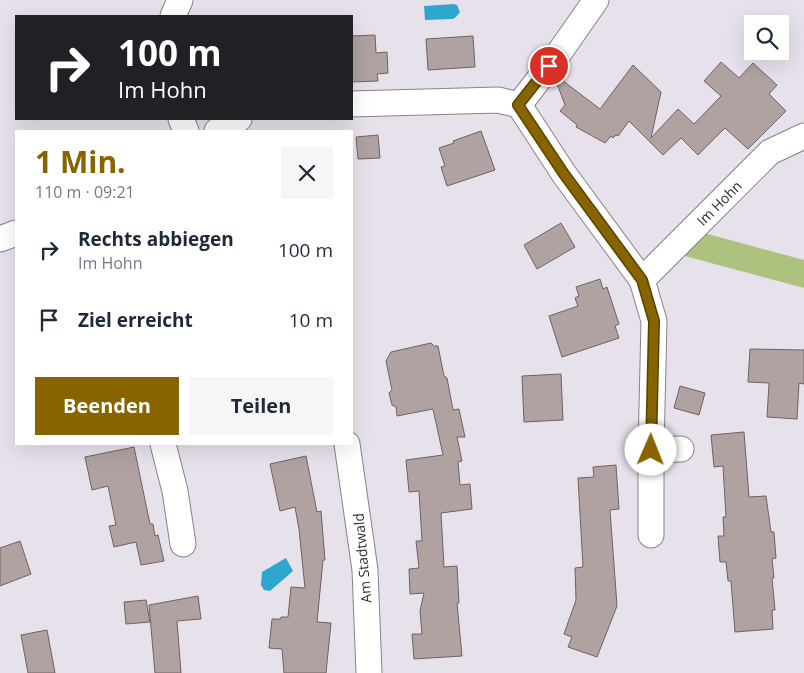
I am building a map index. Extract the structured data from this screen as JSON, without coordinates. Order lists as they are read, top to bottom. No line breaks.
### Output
{"streets":{"street":["Im Hohn","Am Stadtwald"]},"page":{"turn":["100 m","Im Hohn"],"heading":["1 Min.","110 m · 09:21"],"list":[{"name":"Rechts abbiegen","note":"Im Hohn","value":"100 m"},{"name":"Ziel erreicht","value":"10 m"}],"buttons":["Beenden","Teilen"]}}
